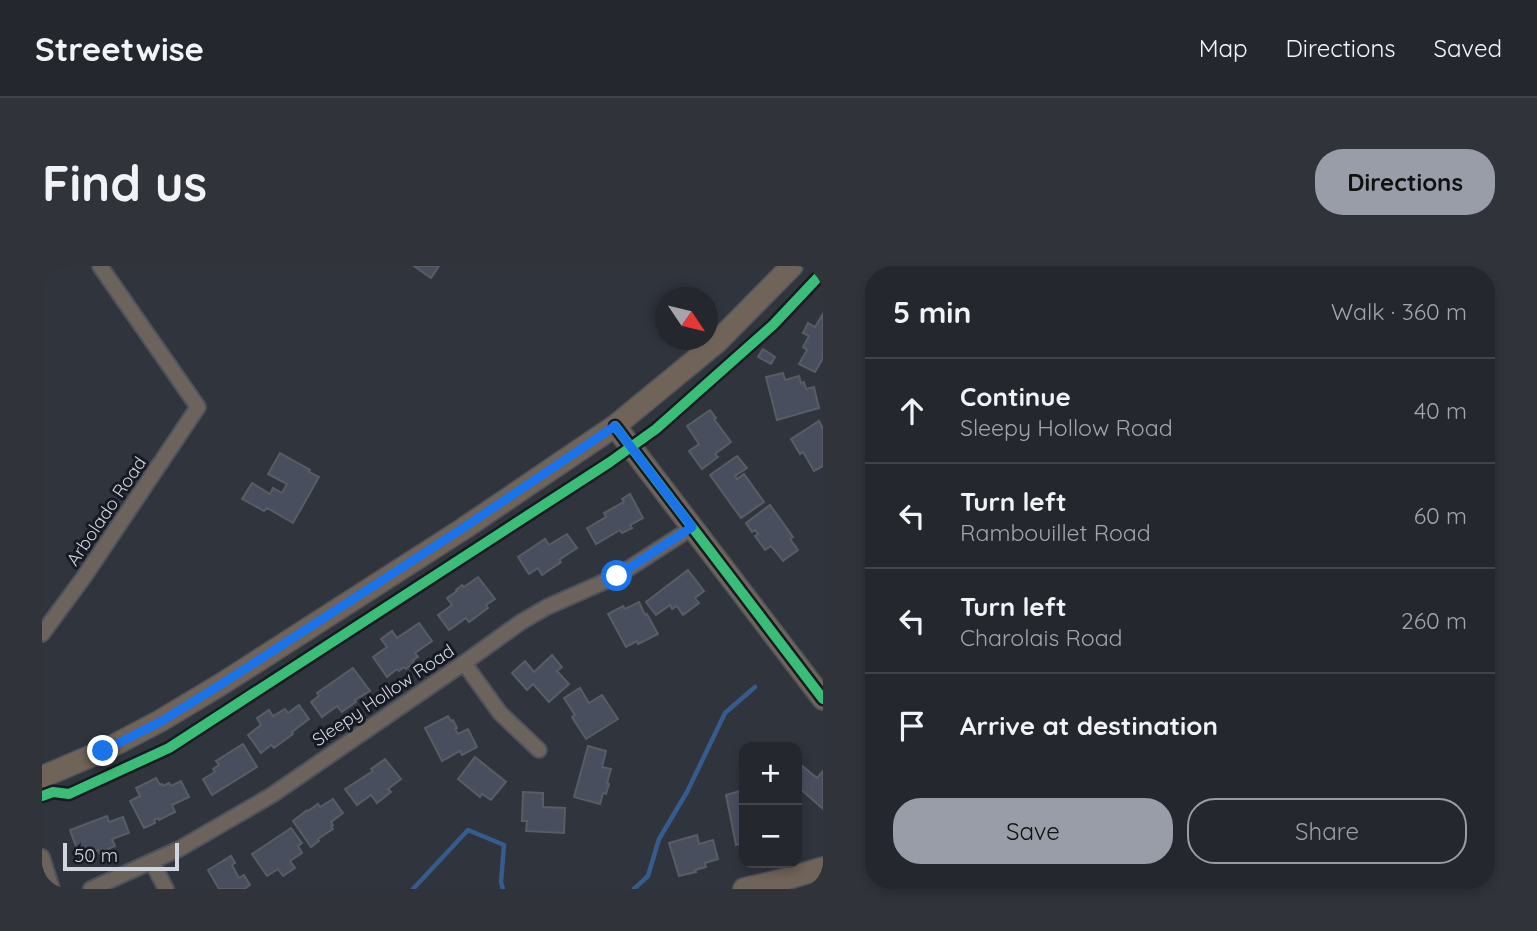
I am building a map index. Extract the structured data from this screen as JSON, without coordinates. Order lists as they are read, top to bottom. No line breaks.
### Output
{"streets":{"street":["Arbolado Road","Sleepy Hollow Road"]},"scale_bar":"50 m","north":"bottom right","page":{"header":"Streetwise","nav":["Map","Directions","Saved"],"buttons":["Directions",["Save","Share"]],"title":"Find us","heading":["5 min","Walk · 360 m"],"list":[["Continue","Sleepy Hollow Road","40 m"],["Turn left","Rambouillet Road","60 m"],["Turn left","Charolais Road","260 m"],"Arrive at destination"],"map_buttons":["+","−"],"scale":"50 m"}}
